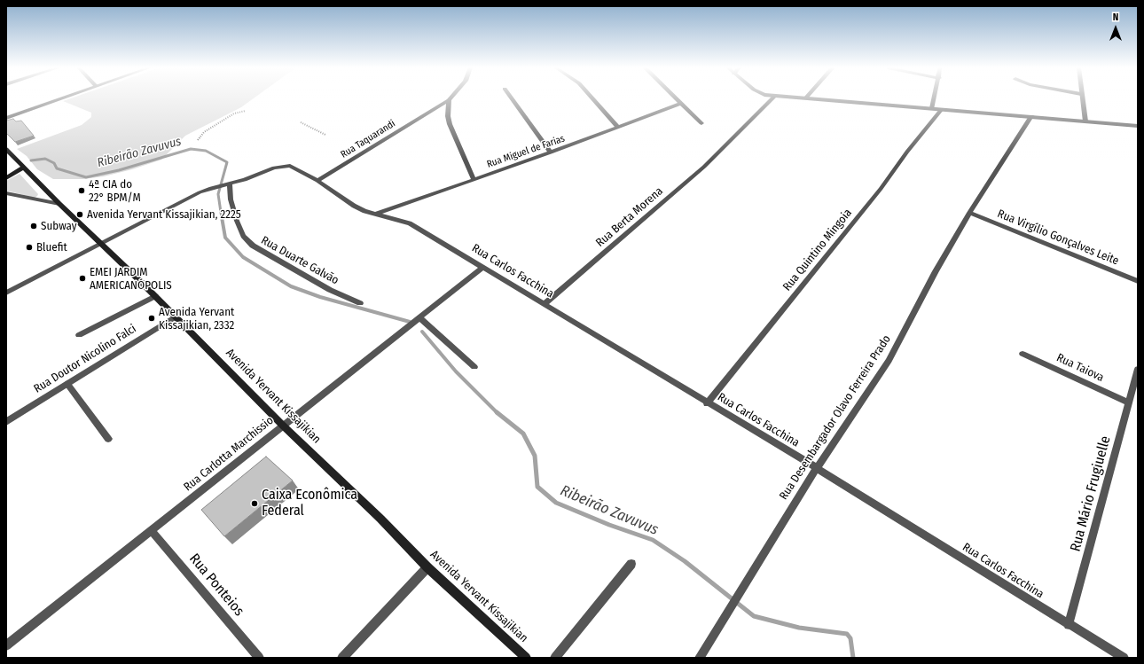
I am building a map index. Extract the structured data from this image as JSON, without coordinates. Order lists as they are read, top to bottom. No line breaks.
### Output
{"streets":{"main road":["Avenida Yervant Kissajikian"],"street":["Rua Taquarandi","Rua Miguel de Farias","Rua Berta Morena","Rua Virgílio Gonçalves Leite","Rua Quintino Mingoia","Rua Duarte Galvão","Rua Carlos Facchina","Rua Doutor Nicolino Falci","Rua Taiova","Rua Desembargador Olavo Ferreira Prado","Rua Carlotta Marchissio","Rua Mário Frugiuelle","Rua Ponteios"]},"crossings":[["Rua Taquarandi","Rua Carlos Facchina"],["Rua Miguel de Farias","Rua Carlos Facchina"],["Rua Berta Morena","Rua Carlos Facchina"],["Rua Virgílio Gonçalves Leite","Rua Desembargador Olavo Ferreira Prado"],["Rua Quintino Mingoia","Rua Carlos Facchina"],["Rua Duarte Galvão","Rua Carlos Facchina"],["Rua Carlos Facchina","Rua Desembargador Olavo Ferreira Prado"],["Rua Carlos Facchina","Rua Carlotta Marchissio"],["Rua Carlos Facchina","Rua Mário Frugiuelle"],["Rua Doutor Nicolino Falci","Avenida Yervant Kissajikian"],["Rua Taiova","Rua Mário Frugiuelle"],["Avenida Yervant Kissajikian","Rua Carlotta Marchissio"],["Rua Carlotta Marchissio","Rua Ponteios"]],"water":["Ribeirão Zavuvus"],"places":["4ª CIA do 22° BPM/M","Avenida Yervant Kissajikian, 2225","Subway","Bluefit","EMEI JARDIM AMERICANÓPOLIS","Avenida Yervant Kissajikian, 2332","Caixa Econômica Federal"],"north":"top"}
